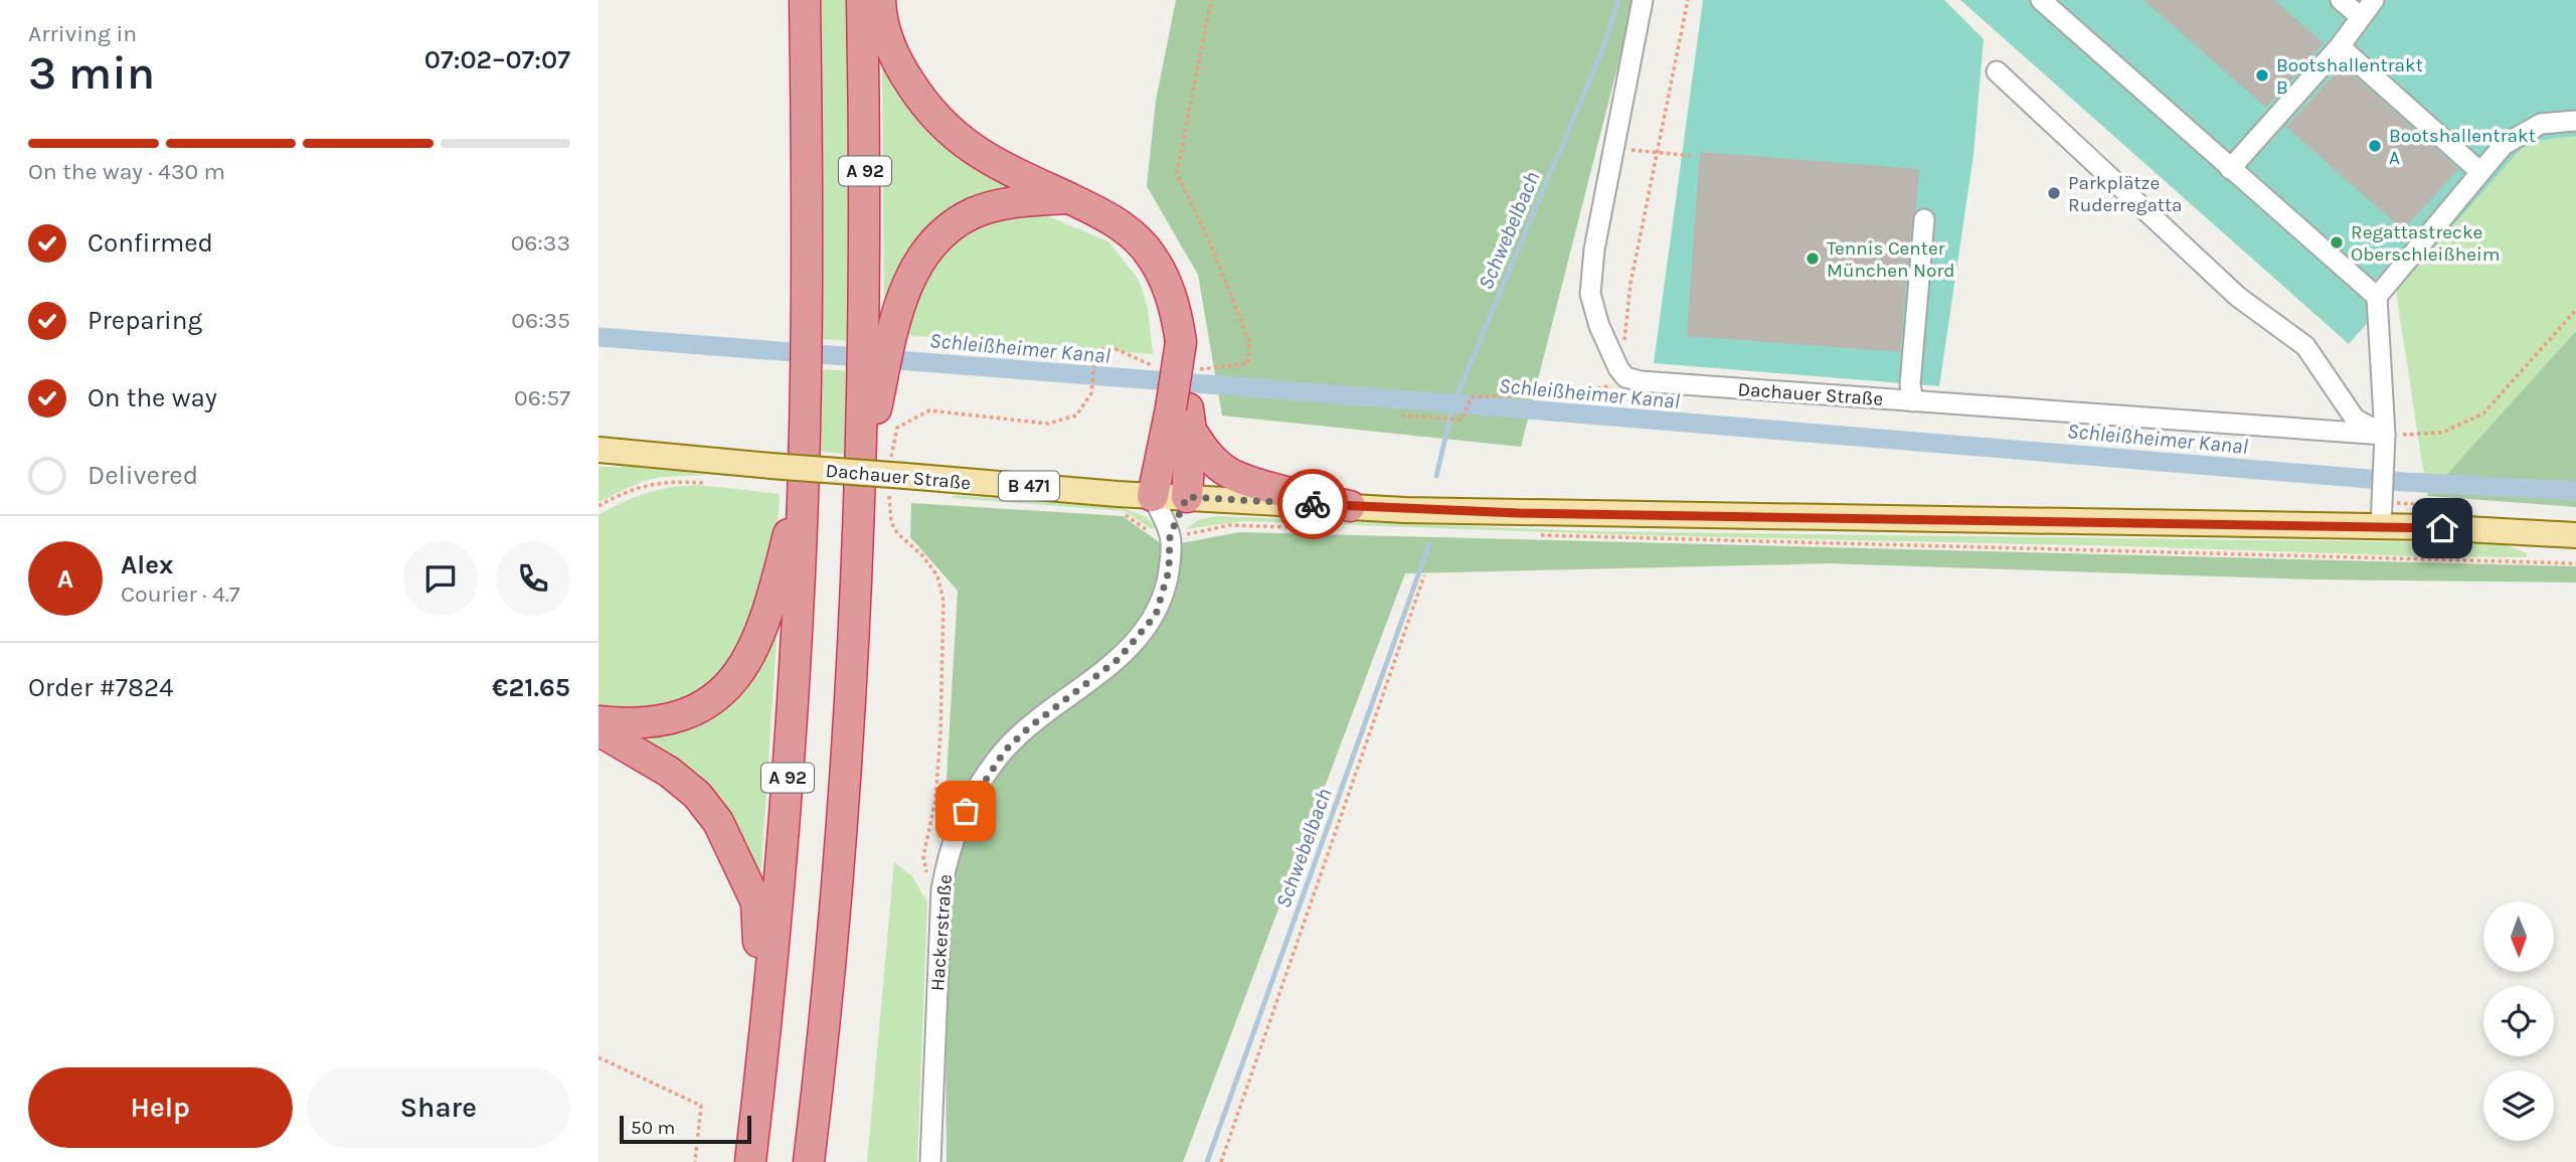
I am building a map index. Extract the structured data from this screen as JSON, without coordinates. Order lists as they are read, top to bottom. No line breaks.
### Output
{"streets":{"highway":["A 92"],"main road":["Dachauer Straße","B 471"],"street":["Hackerstraße"]},"crossings":[["Dachauer Straße","Hackerstraße"]],"water":["Schwebelbach","Schleißheimer Kanal"],"places":["Bootshallentrakt B","Bootshallentrakt A","Parkplätze Ruderregatta","Regattastrecke Oberschleißheim","Tennis Center München Nord"],"scale_bar":"50 m","north":"bottom","page":{"heading":["3 min","Arriving in","07:02–07:07"],"panel":["Alex","Courier · 4.7","Order #7824","€21.65"],"bar":"On the way · 430 m","list":[["Confirmed","06:33"],["Preparing","06:35"],["On the way","06:57"],"Delivered"],"round":"A","buttons":["Help","Share"],"scale":"50 m"}}
